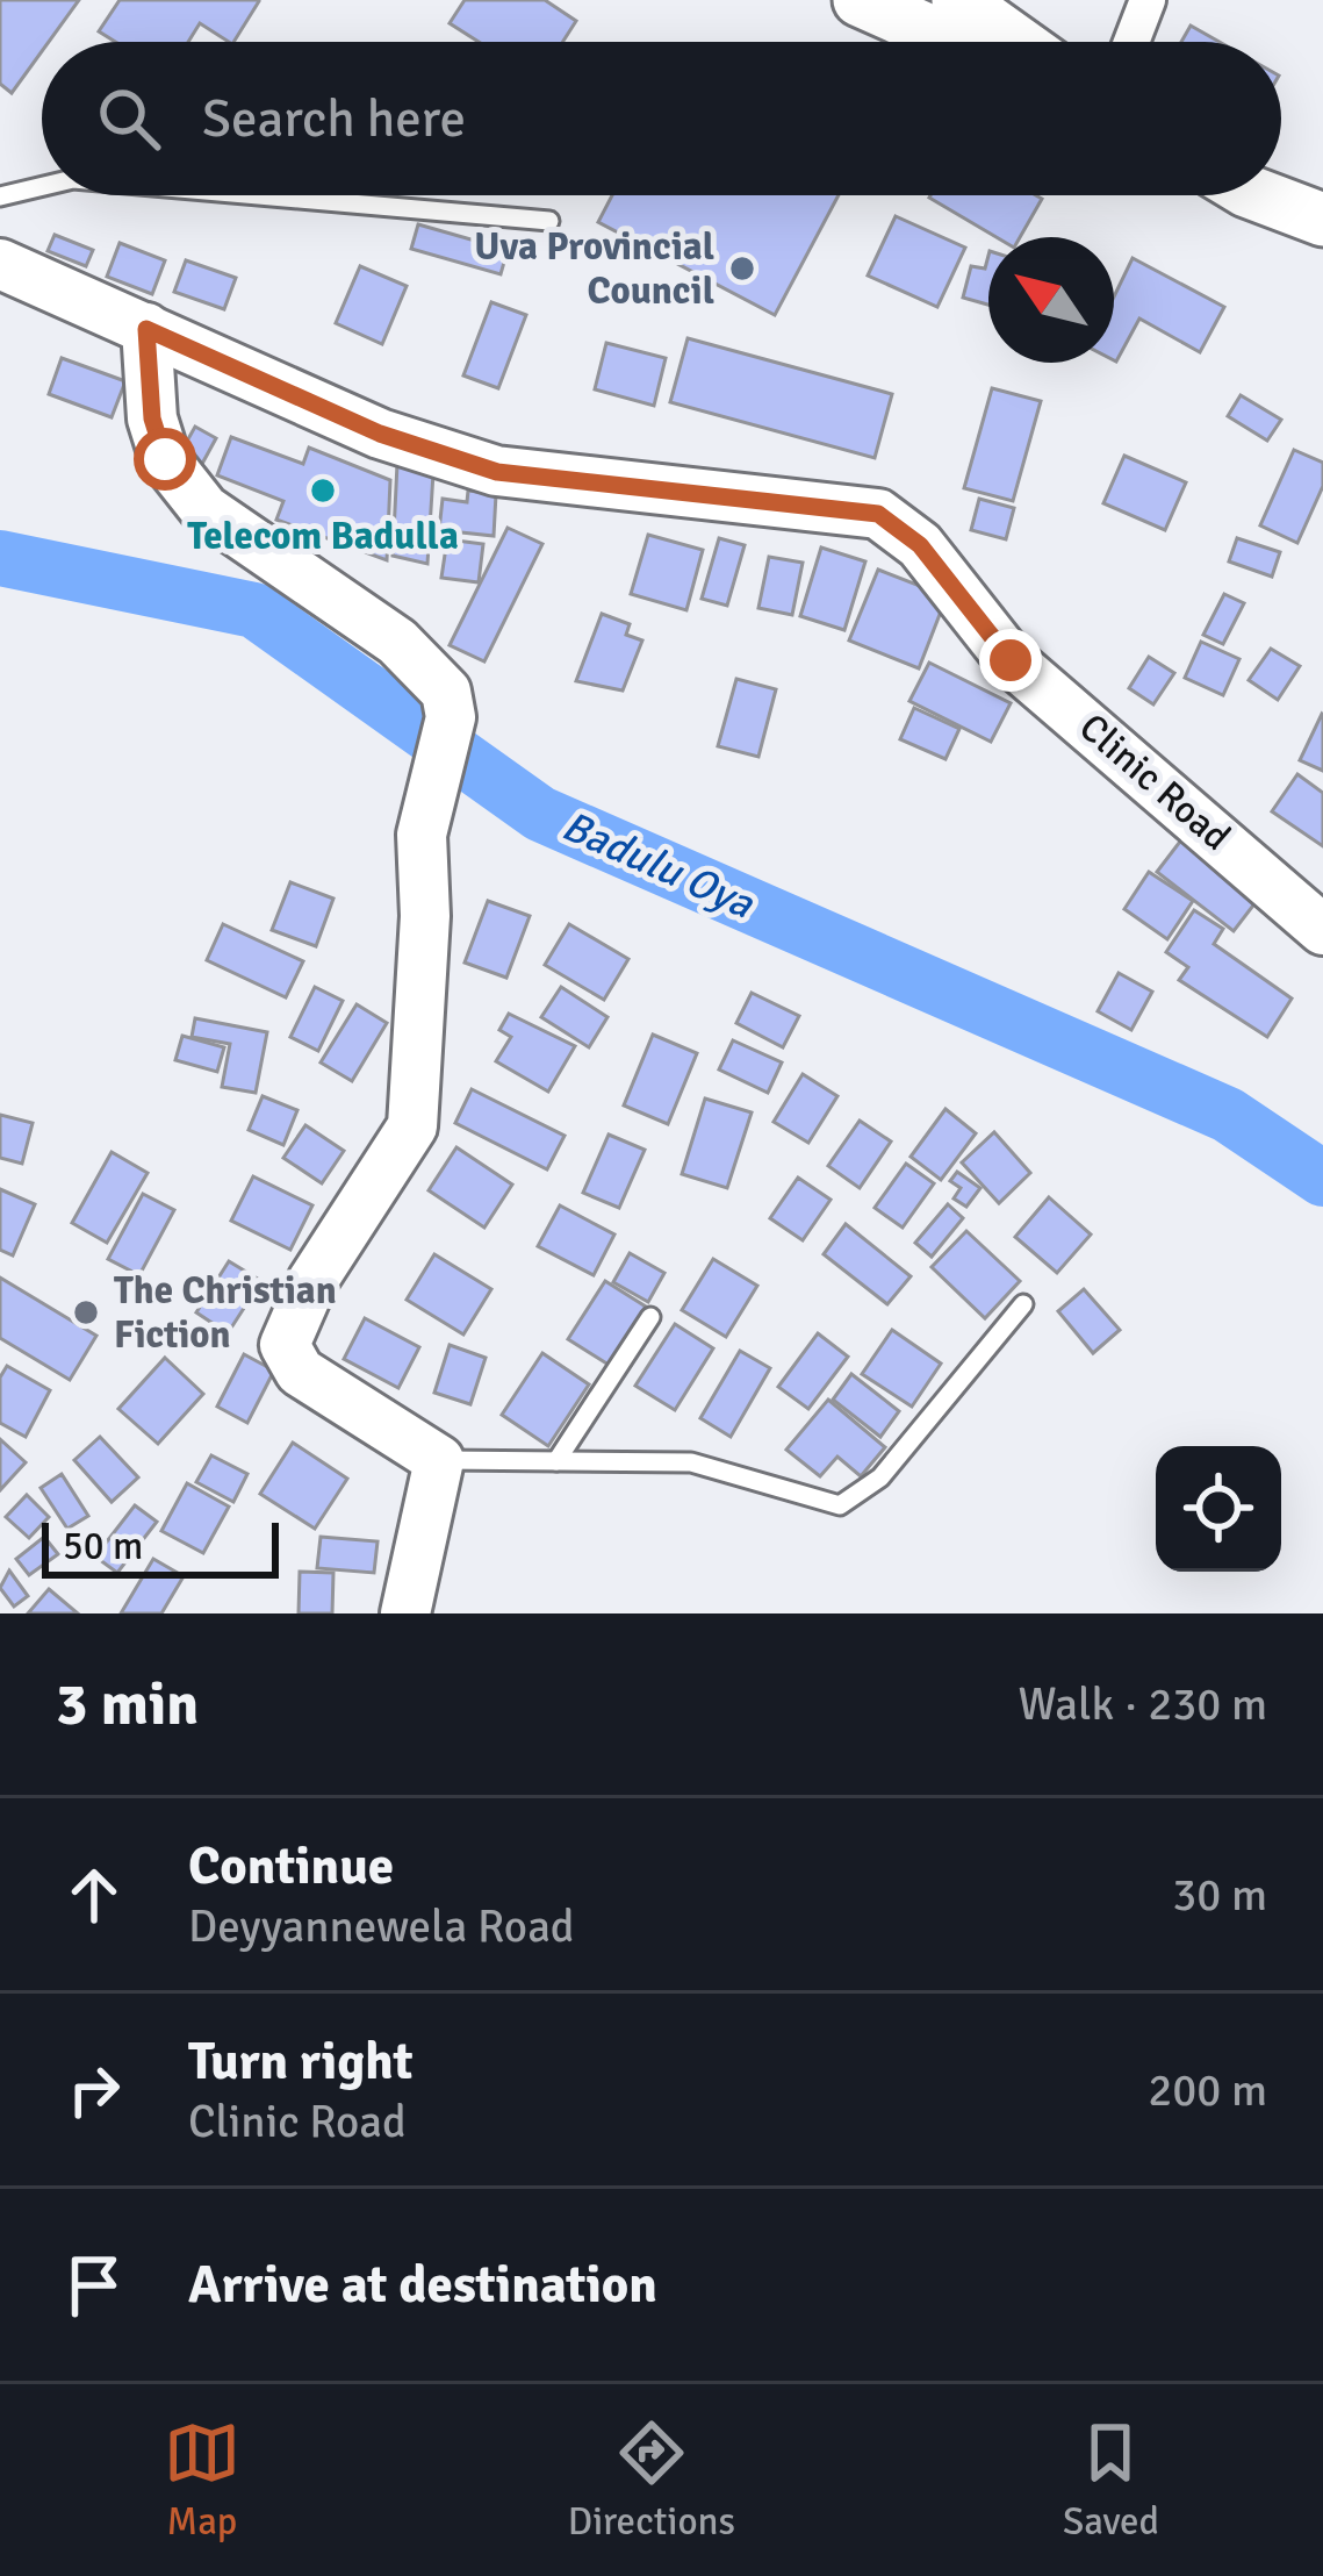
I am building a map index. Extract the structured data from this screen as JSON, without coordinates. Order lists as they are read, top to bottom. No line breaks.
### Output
{"streets":{"street":["Clinic Road"]},"water":["Badulu Oya"],"places":["Uva Provincial Council","Telecom Badulla","The Christian Fiction"],"scale_bar":"50 m","north":"top left","page":{"search":"Search here","scale":"50 m","heading":["3 min","Walk · 230 m"],"list":[["Continue","Deyyannewela Road","30 m"],["Turn right","Clinic Road","200 m"],"Arrive at destination"],"nav":["Map","Directions","Saved"]}}
